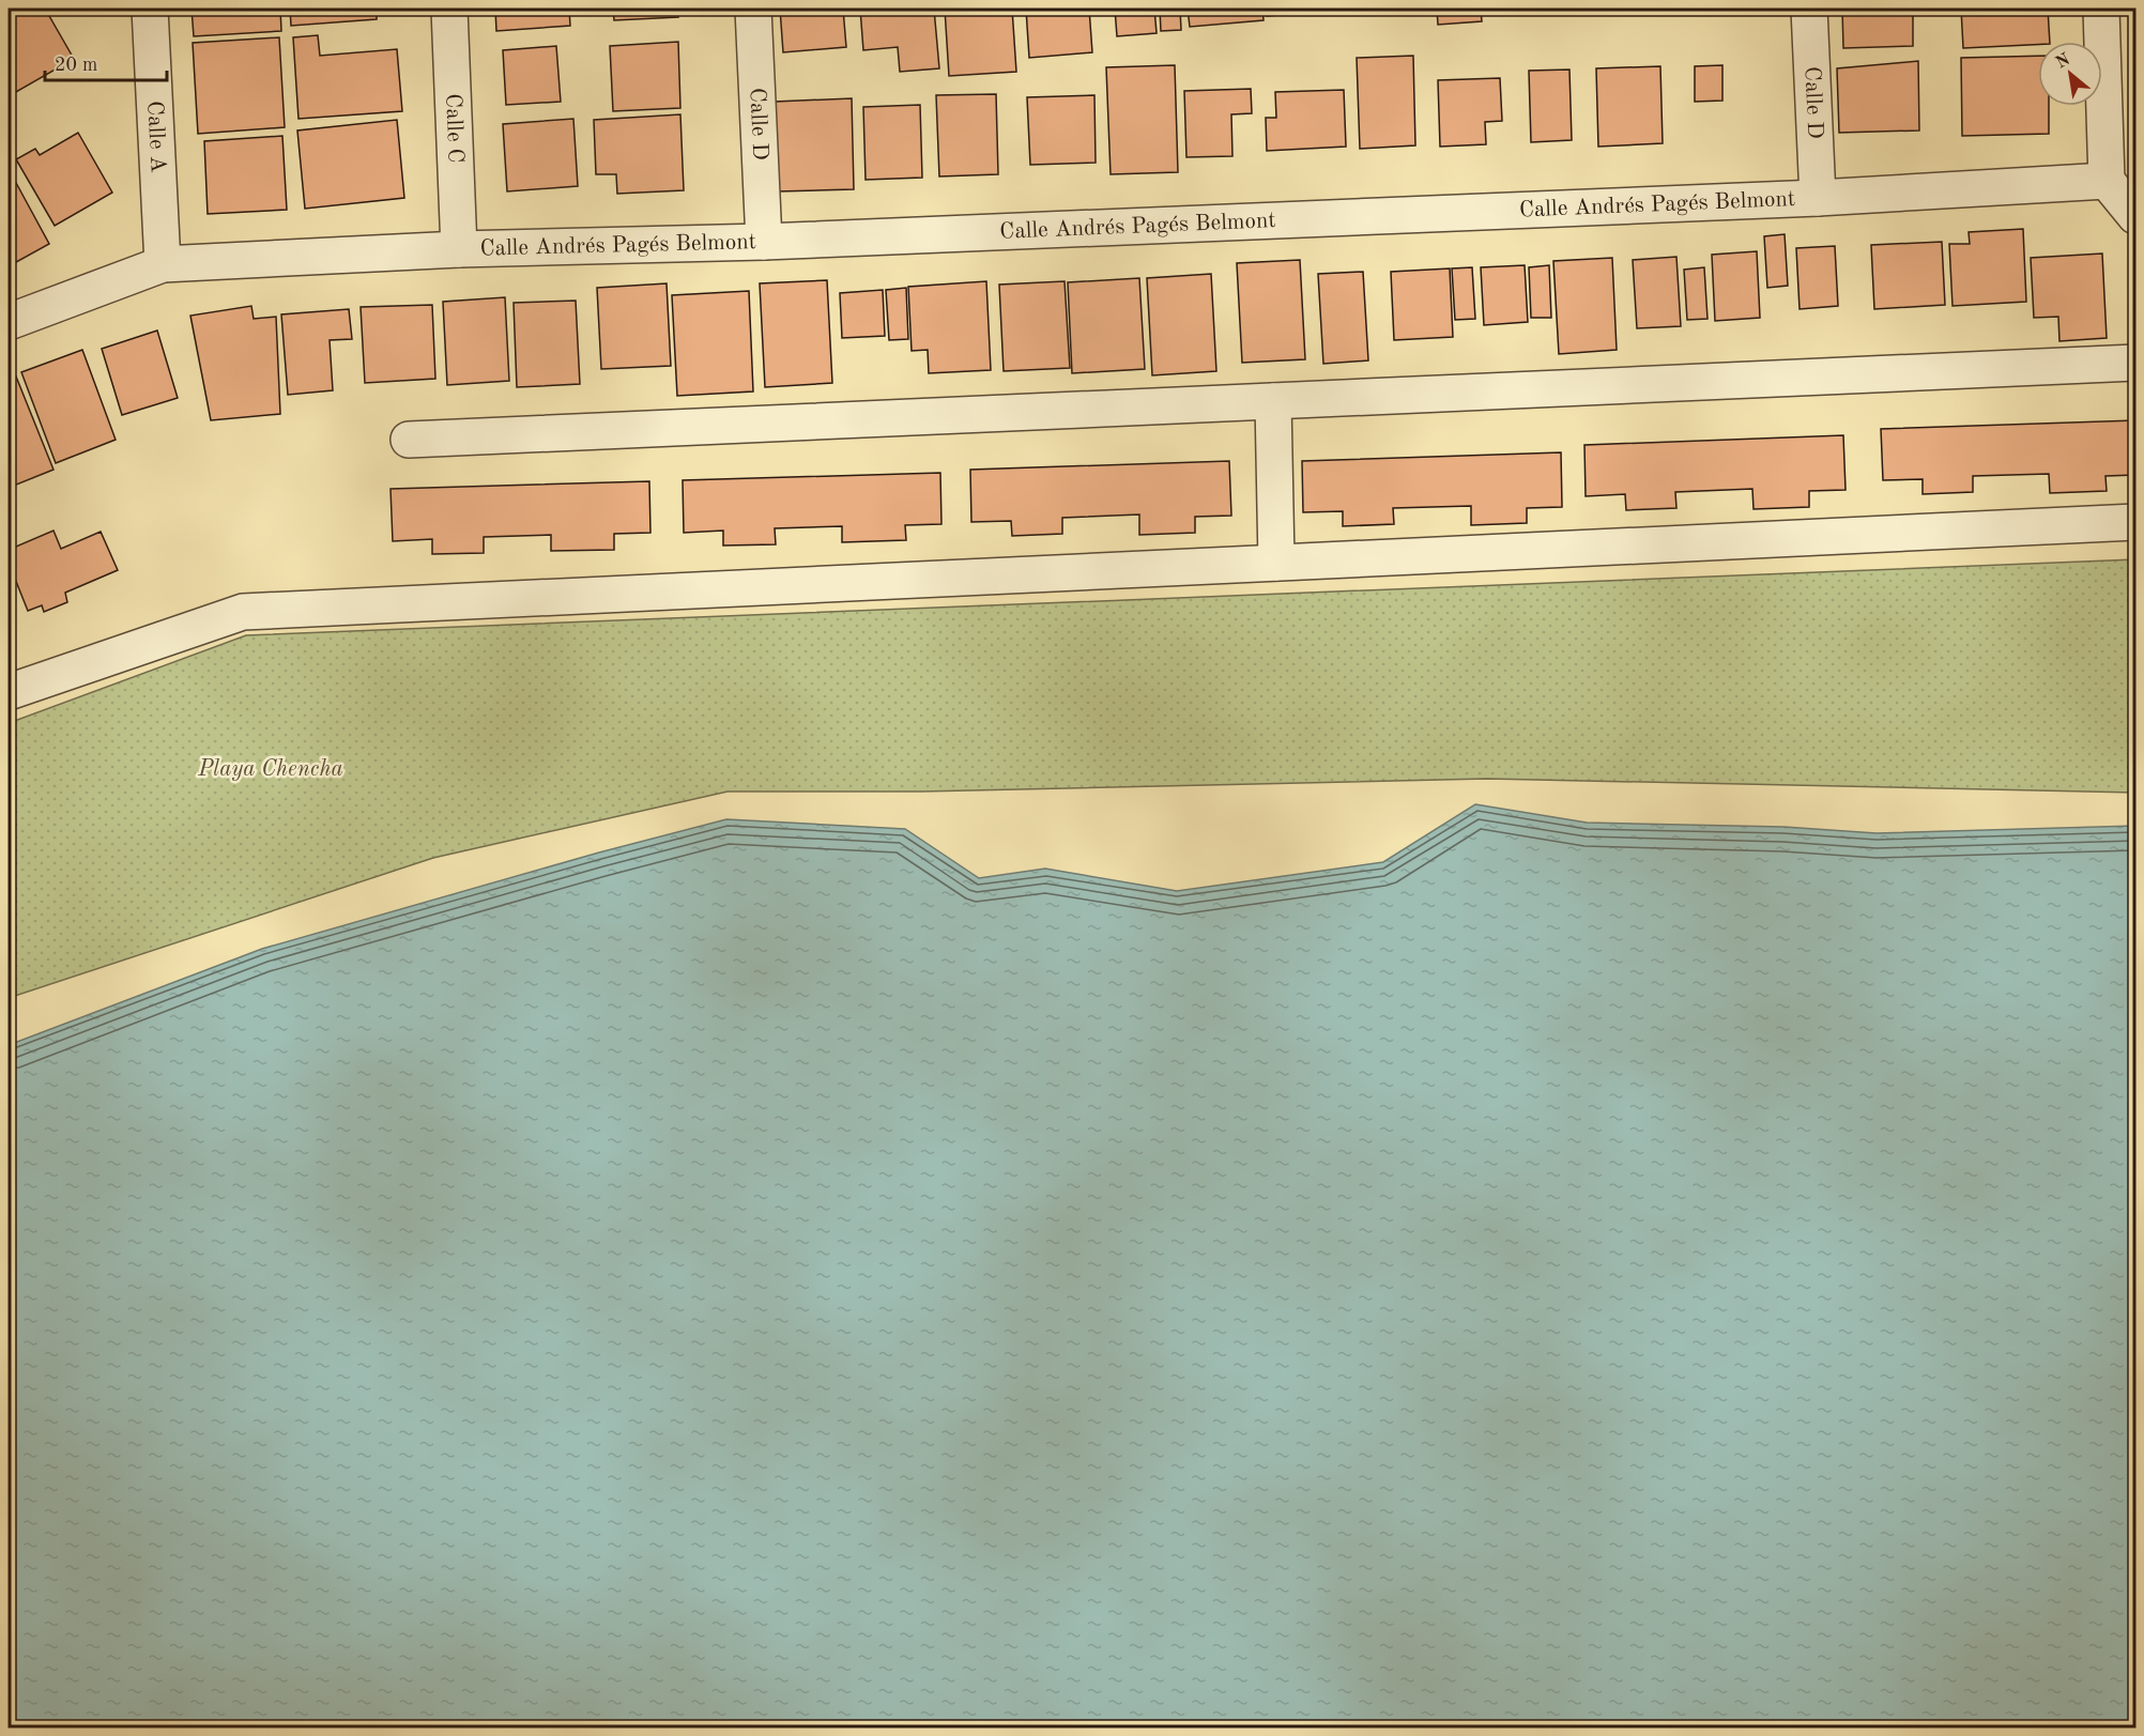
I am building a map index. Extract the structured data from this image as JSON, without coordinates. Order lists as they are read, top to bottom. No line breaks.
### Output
{"streets":{"street":["Calle D","Calle C","Calle A","Calle Andrés Pagés Belmont"]},"crossings":[["Calle D","Calle Andrés Pagés Belmont"],["Calle C","Calle Andrés Pagés Belmont"],["Calle A","Calle Andrés Pagés Belmont"]],"parks":["Playa Chencha"],"scale_bar":"20 m","north":"top left"}
